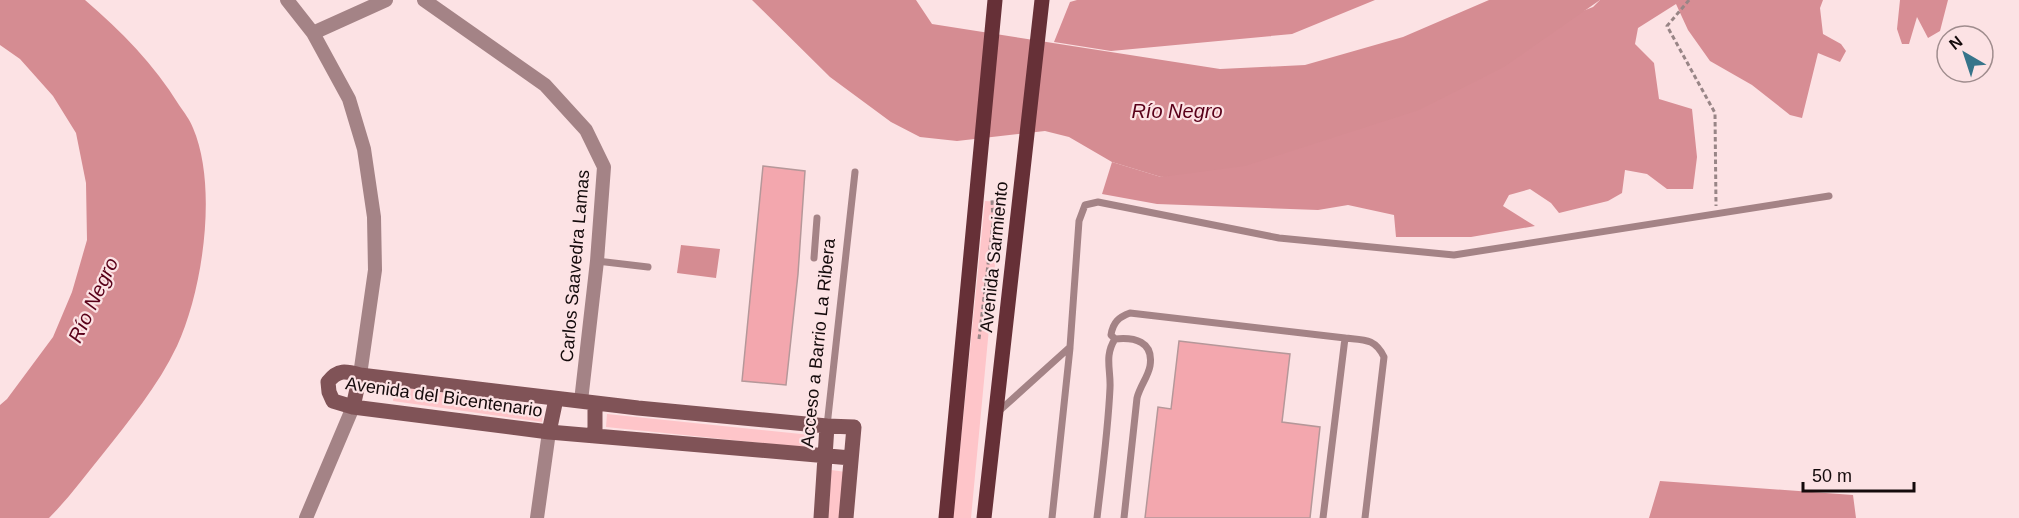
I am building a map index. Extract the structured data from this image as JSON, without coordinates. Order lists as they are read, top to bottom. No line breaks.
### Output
{"streets":{"main road":["Avenida Sarmiento"],"street":["Carlos Saavedra Lamas","Acceso a Barrio La Ribera","Avenida del Bicentenario"]},"crossings":[["Carlos Saavedra Lamas","Avenida del Bicentenario"],["Acceso a Barrio La Ribera","Avenida del Bicentenario"]],"water":["Río Negro"],"scale_bar":"50 m","north":"top left"}
